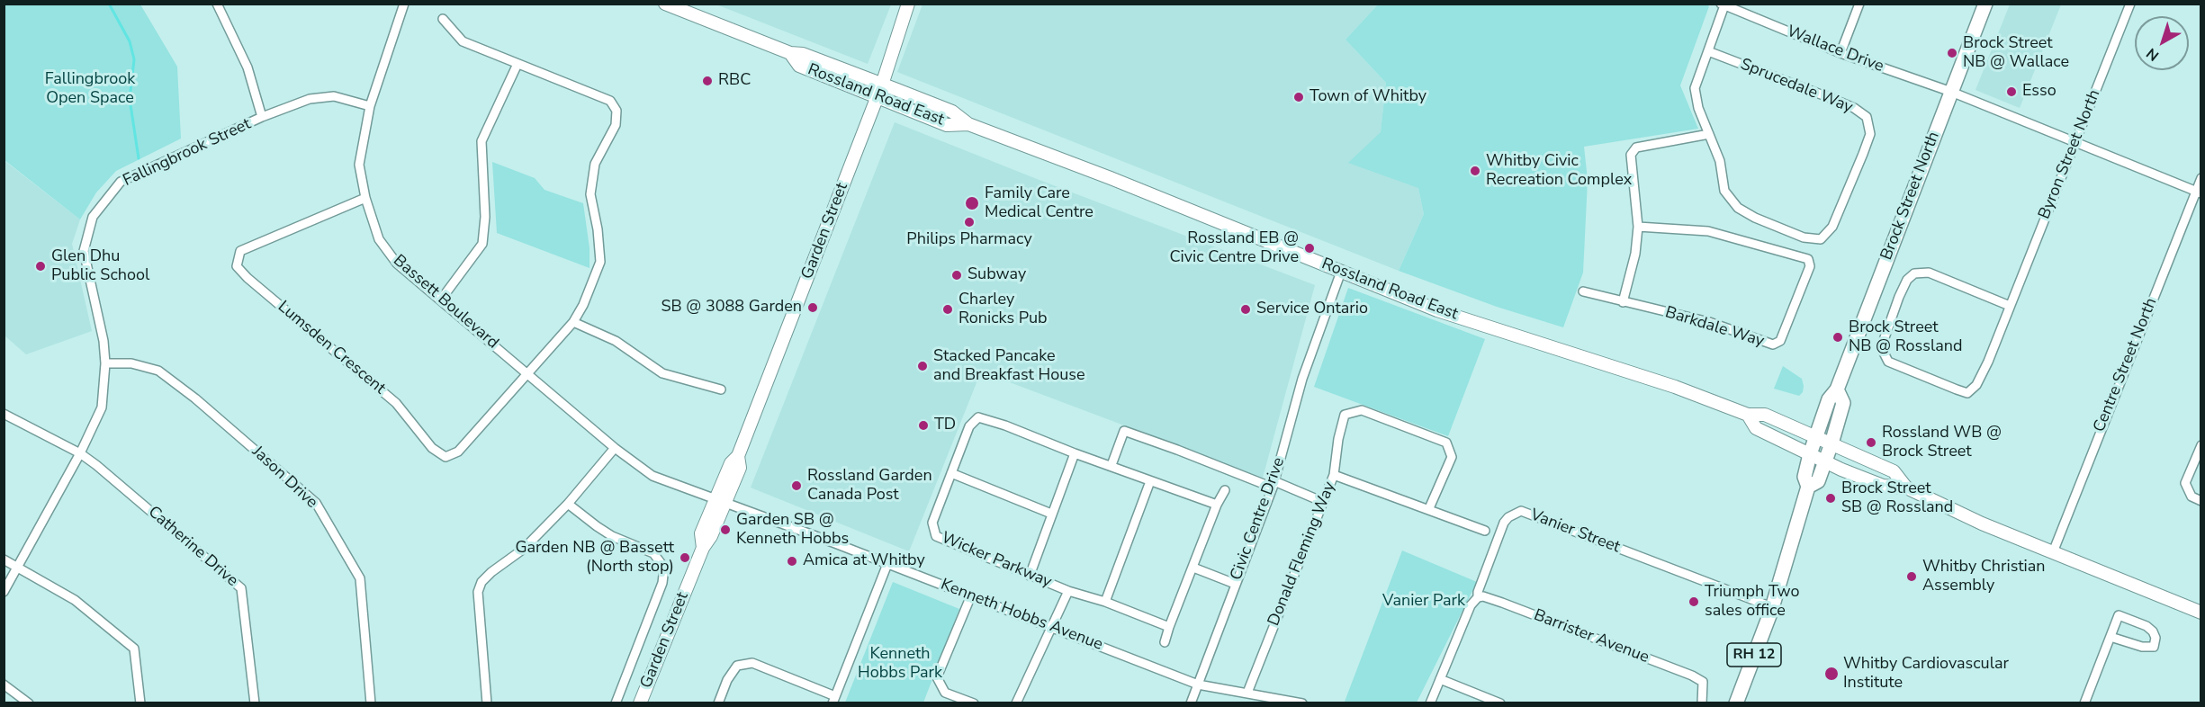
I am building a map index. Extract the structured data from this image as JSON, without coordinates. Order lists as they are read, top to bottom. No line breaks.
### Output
{"streets":{"main road":["Rossland Road East","Brock Street North","Garden Street","RH 12"],"street":["Wallace Drive","Sprucedale Way","Fallingbrook Street","Byron Street North","Bassett Boulevard","Barkdale Way","Lumsden Crescent","Centre Street North","Jason Drive","Civic Centre Drive","Vanier Street","Catherine Drive","Donald Fleming Way","Wicker Parkway","Kenneth Hobbs Avenue","Barrister Avenue"]},"crossings":[["Wallace Drive","Byron Street North"],["Wallace Drive","Brock Street North"],["Wallace Drive","Centre Street North"],["Rossland Road East","Brock Street North"],["Rossland Road East","Garden Street"],["Rossland Road East","Civic Centre Drive"],["Fallingbrook Street","Bassett Boulevard"],["Fallingbrook Street","Jason Drive"],["Fallingbrook Street","Catherine Drive"],["Brock Street North","Vanier Street"],["Garden Street","Bassett Boulevard"],["Garden Street","Kenneth Hobbs Avenue"],["Bassett Boulevard","Lumsden Crescent"],["Bassett Boulevard","Kenneth Hobbs Avenue"],["Civic Centre Drive","Kenneth Hobbs Avenue"],["Vanier Street","Barrister Avenue"],["Donald Fleming Way","Kenneth Hobbs Avenue"],["Wicker Parkway","Kenneth Hobbs Avenue"]],"parks":["Fallingbrook Open Space","Vanier Park","Kenneth Hobbs Park"],"places":["Brock Street NB @ Wallace","RBC","Esso","Town of Whitby","Whitby Civic Recreation Complex","Family Care Medical Centre","Philips Pharmacy","Rossland EB @ Civic Centre Drive","Glen Dhu Public School","Subway","SB @ 3088 Garden","Charley Ronicks Pub","Service Ontario","Brock Street NB @ Rossland","Stacked Pancake and Breakfast House","TD","Rossland WB @ Brock Street","Rossland Garden Canada Post","Brock Street SB @ Rossland","Garden SB @ Kenneth Hobbs","Garden NB @ Bassett (North stop)","Amica at Whitby","Whitby Christian Assembly","Triumph Two sales office","Whitby Cardiovascular Institute"],"north":"bottom left"}
